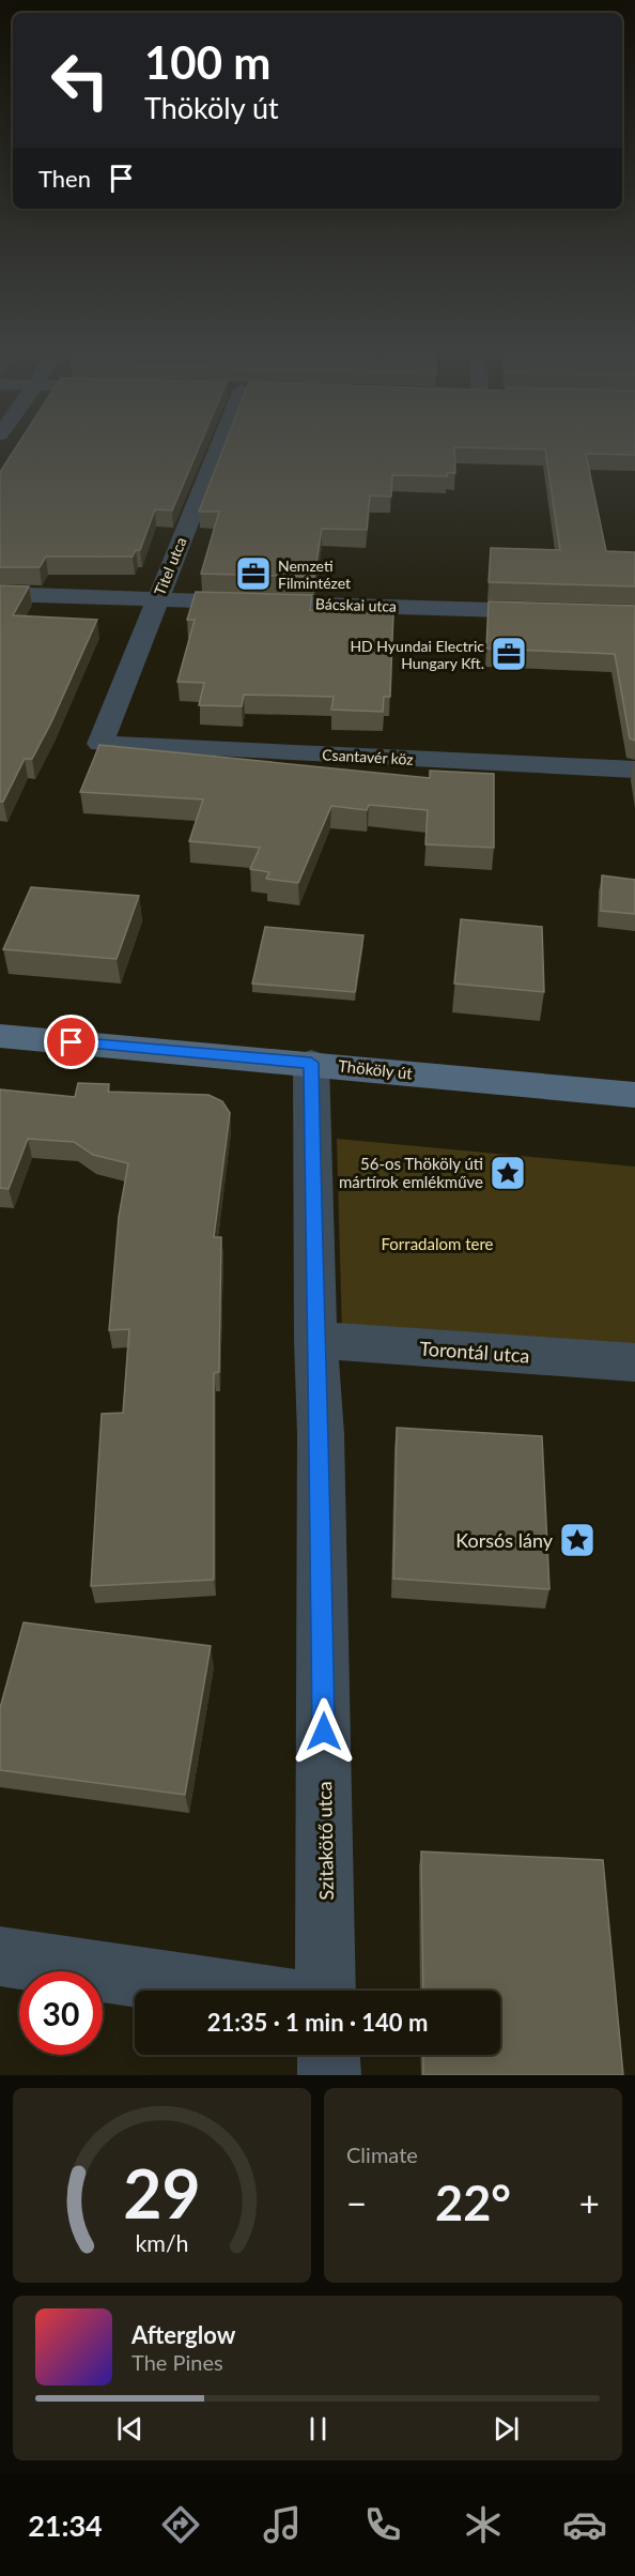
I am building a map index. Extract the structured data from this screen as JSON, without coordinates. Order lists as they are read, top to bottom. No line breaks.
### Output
{"streets":{"main road":["Thököly út"],"street":["Titel utca","Bácskai utca","Csantavér köz","Torontál utca","Szitakötő utca"]},"crossings":[["Titel utca","Bácskai utca"],["Titel utca","Csantavér köz"],["Thököly út","Szitakötő utca"],["Torontál utca","Szitakötő utca"]],"parks":["Forradalom tere"],"places":{"office":["Nemzeti Filmintézet","HD Hyundai Electric Hungary Kft."],"place":["56-os Thököly úti mártírok emlékműve","Korsós lány"]},"page":{"turn":["100 m","Thököly út"],"then":"Then","limit":"30","trip":"21:35 · 1 min · 140 m","tile":"Climate","heat":["−","22°","+"],"song":["Afterglow","The Pines"],"tabs":"21:34","gauge":["29","km/h"]}}
